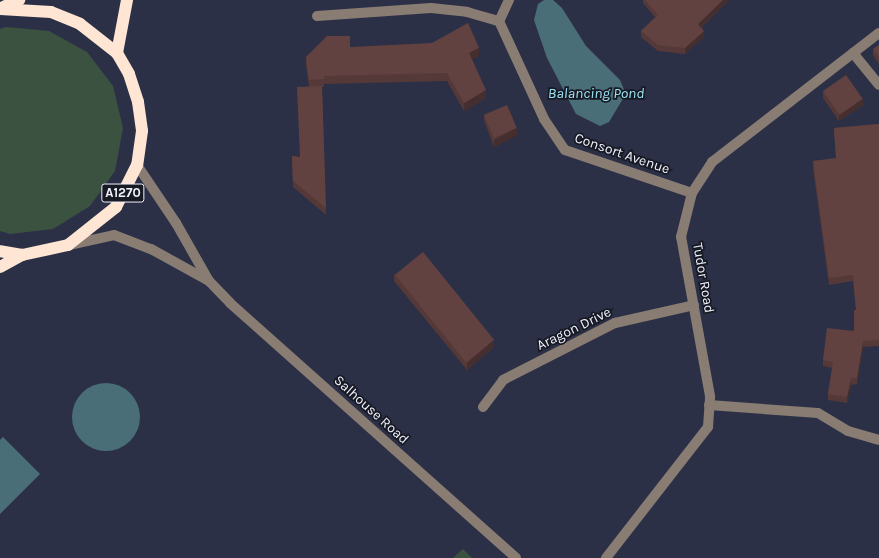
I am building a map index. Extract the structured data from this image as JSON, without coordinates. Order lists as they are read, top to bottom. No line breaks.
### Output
{"streets":{"highway":["A1270"],"street":["Consort Avenue","Tudor Road","Aragon Drive","Salhouse Road"]},"crossings":[["Consort Avenue","Tudor Road"],["A1270","Salhouse Road"],["Tudor Road","Aragon Drive"]],"water":["Balancing Pond"]}
